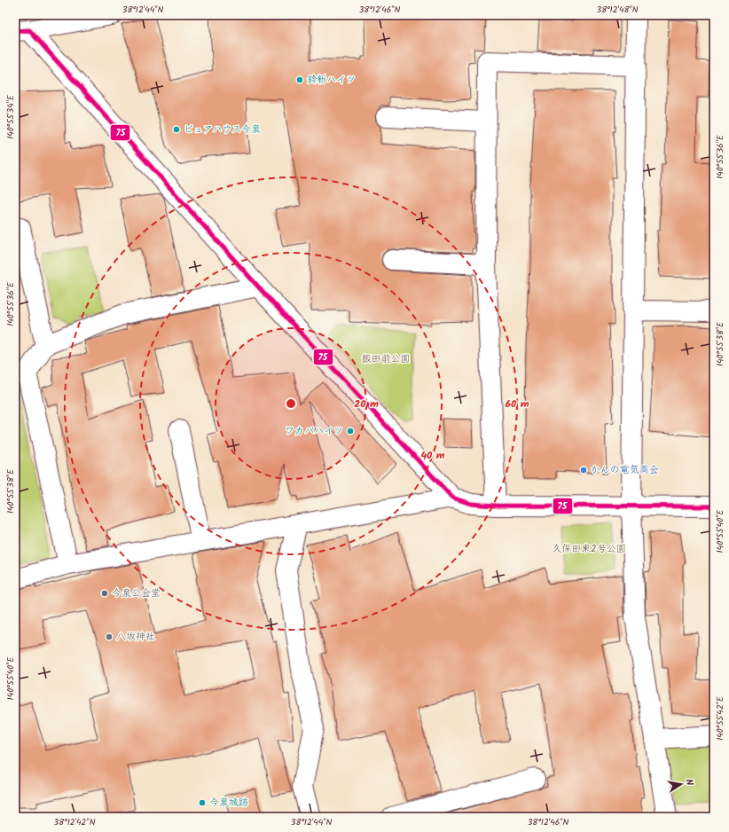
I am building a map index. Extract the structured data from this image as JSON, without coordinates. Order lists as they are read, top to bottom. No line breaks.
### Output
{"parks":["飯田前公園","久保田東2号公園"],"places":["鈴新ハイツ","ピュアハウス今泉","ワカバハイツ","かんの電気商会","今泉公会堂","八坂神社","今泉城跡"],"lines":["transit line 75"],"north":"right","coordinates":["38°12'44\"N","38°12'46\"N","38°12'48\"N","140°55'34\"E","140°55'36\"E","140°55'38\"E","140°55'40\"E","140°55'42\"E","38°12'42\"N"],"rings":["20 m","60 m","40 m"]}
